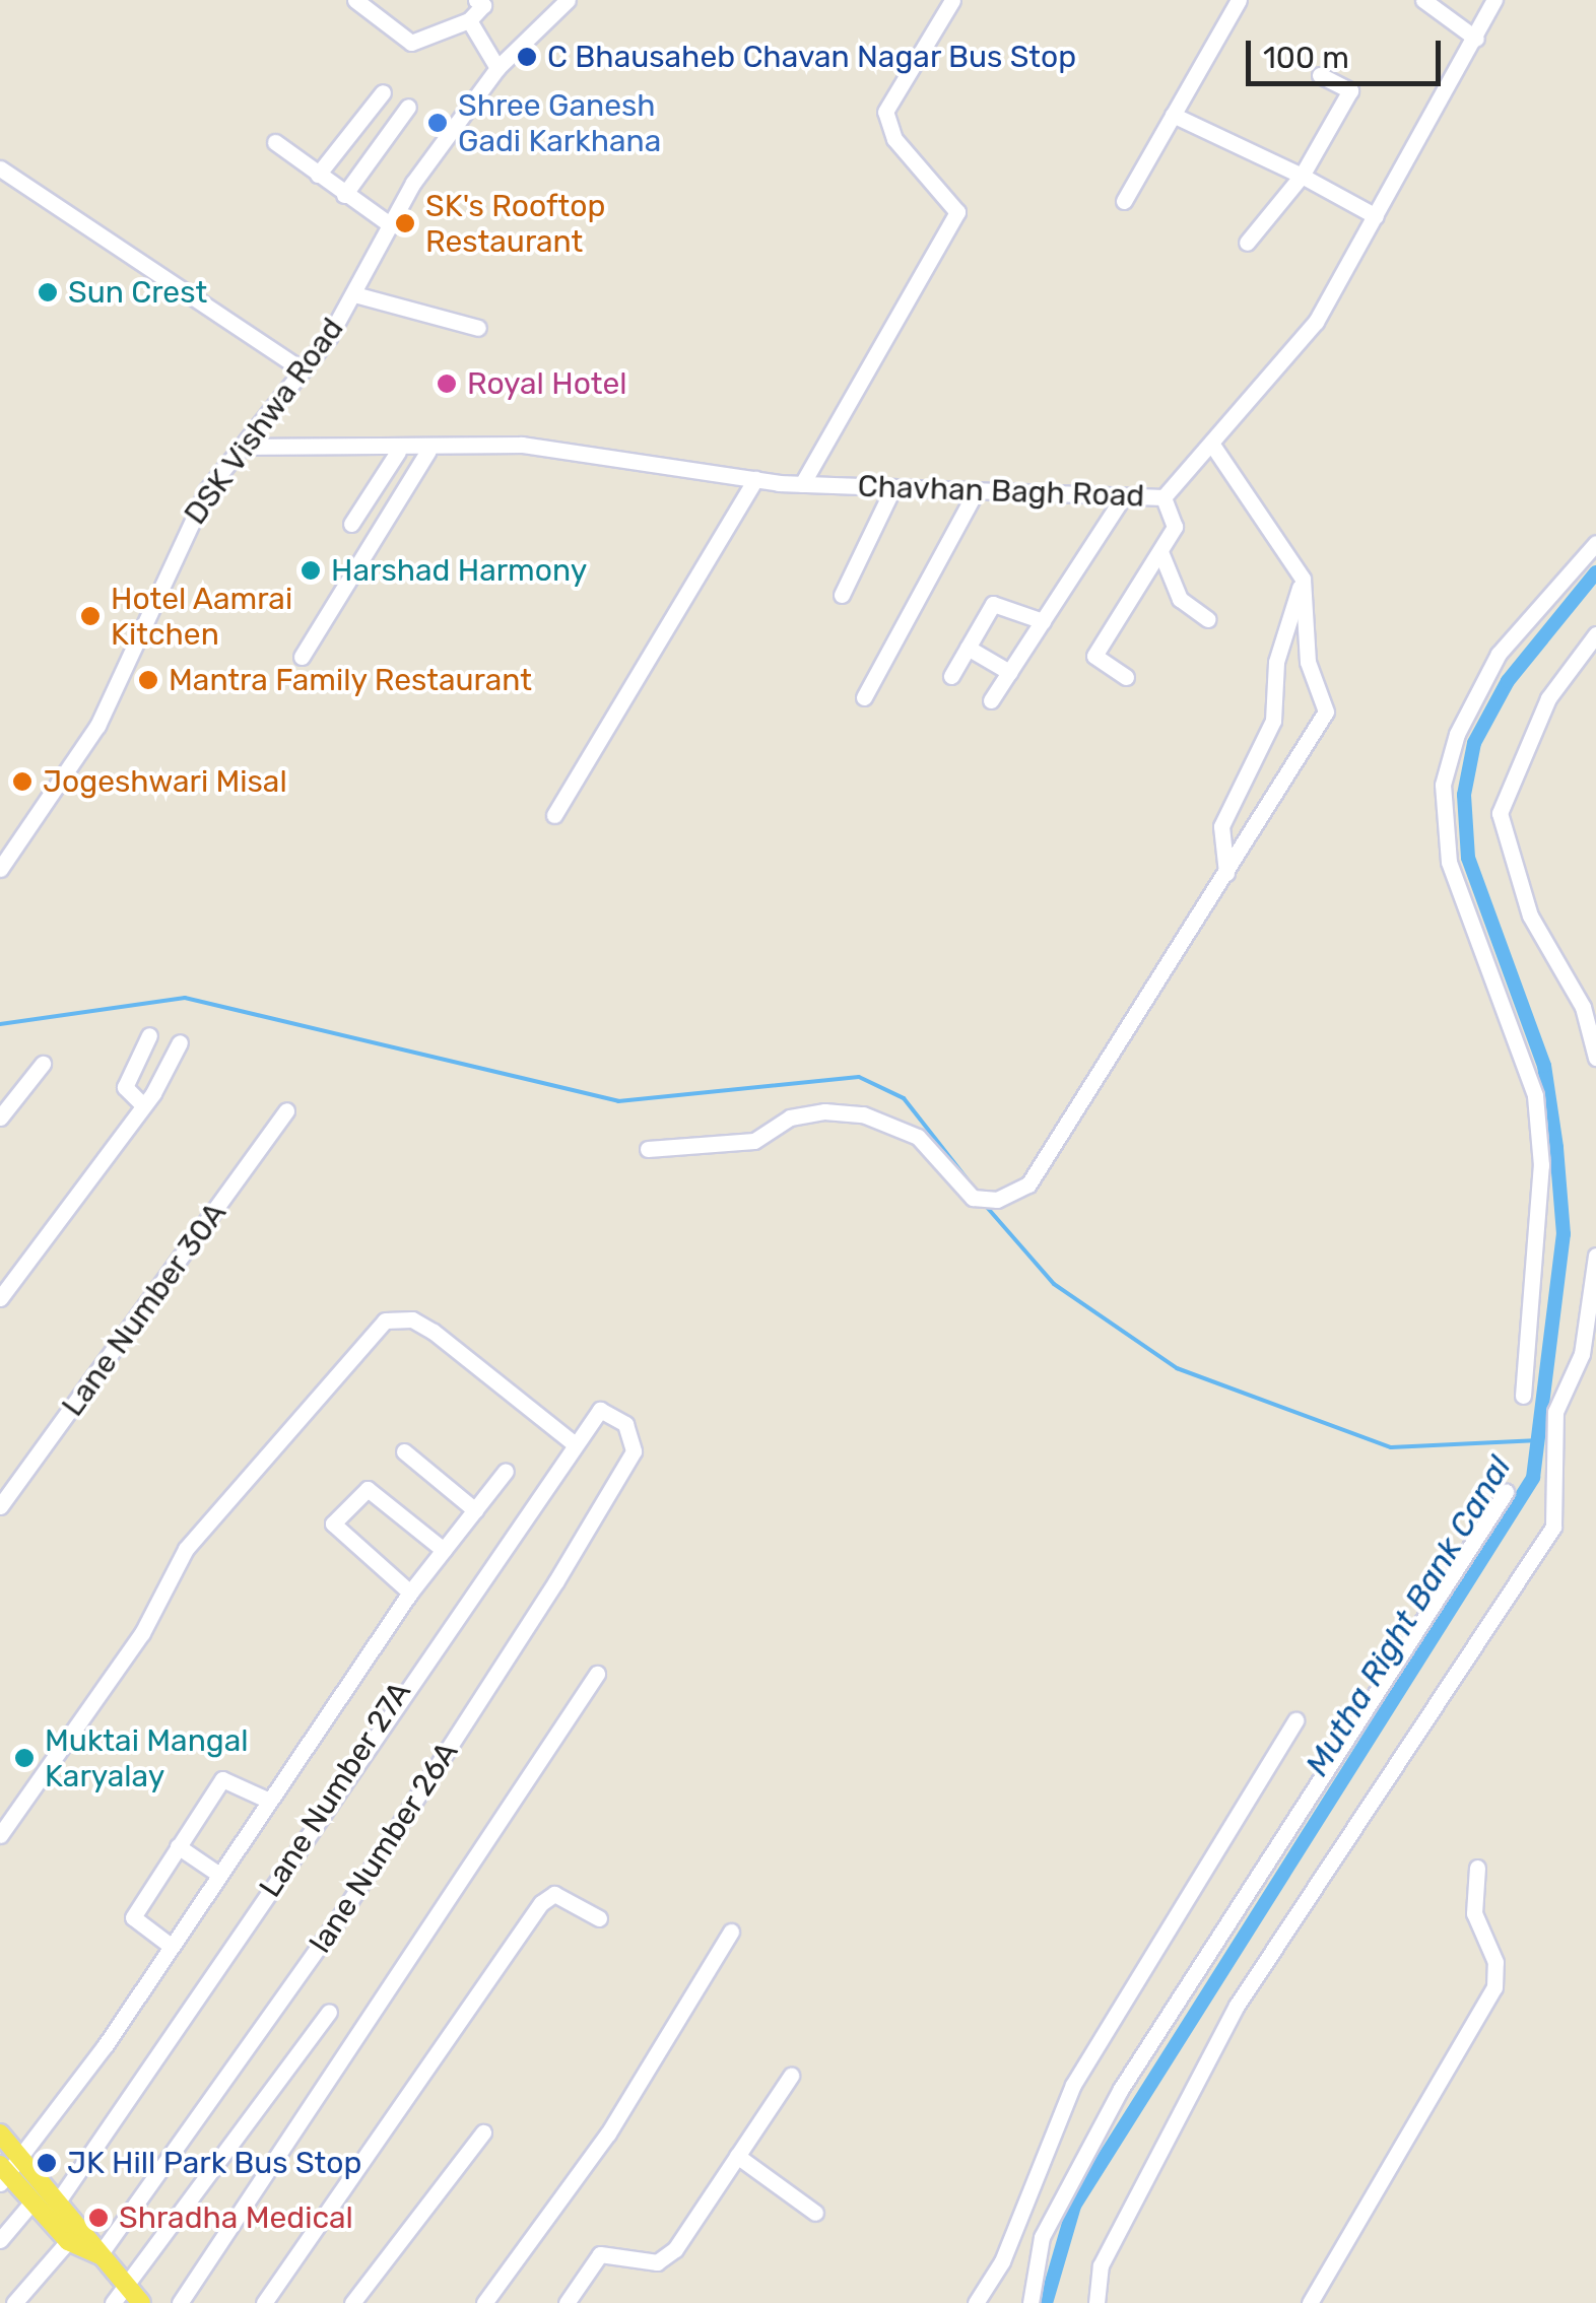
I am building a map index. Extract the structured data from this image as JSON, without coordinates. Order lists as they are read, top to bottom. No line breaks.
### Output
{"streets":{"street":["DSK Vishwa Road","Chavhan Bagh Road","Lane Number 30A","Lane Number 27A","lane Number 26A"]},"crossings":[["DSK Vishwa Road","Chavhan Bagh Road"],["Lane Number 27A","lane Number 26A"]],"water":["Mutha Right Bank Canal"],"places":["C Bhausaheb Chavan Nagar Bus Stop","Shree Ganesh Gadi Karkhana","SK's Rooftop Restaurant","Sun Crest","Royal Hotel","Harshad Harmony","Hotel Aamrai Kitchen","Mantra Family Restaurant","Jogeshwari Misal","Muktai Mangal Karyalay","JK Hill Park Bus Stop","Shradha Medical"],"scale_bar":"100 m"}
